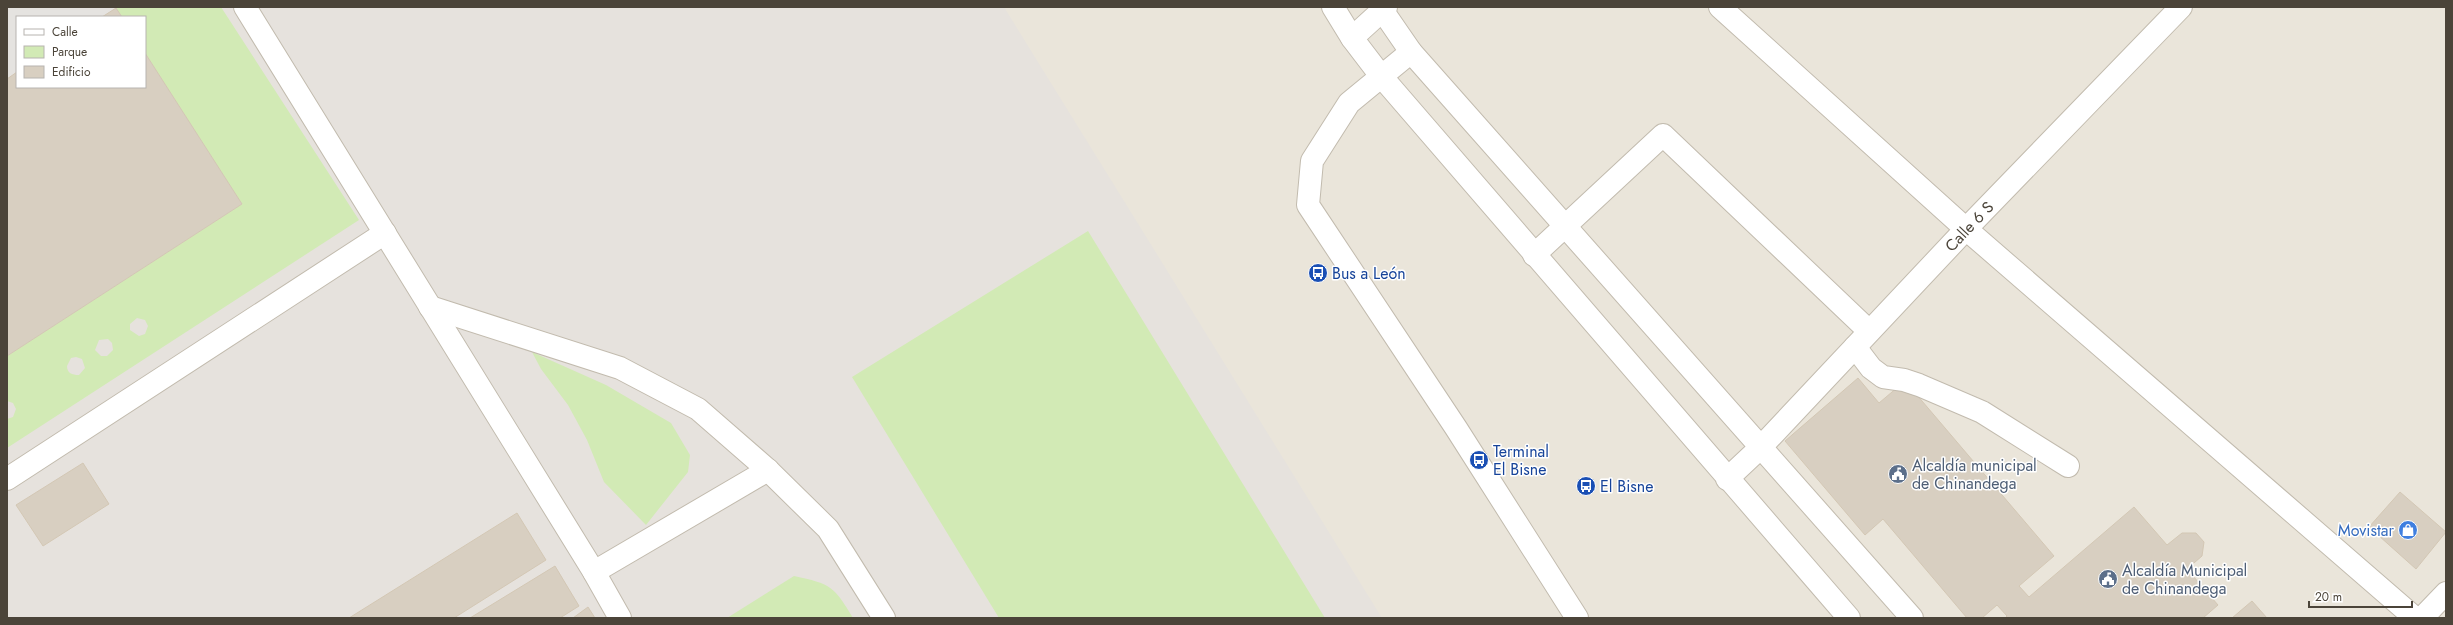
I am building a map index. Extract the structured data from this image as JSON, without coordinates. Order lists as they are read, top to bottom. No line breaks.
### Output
{"streets":{"street":["Calle 6 S"]},"places":{"bus stop":["Bus a León","Terminal El Bisne","El Bisne"],"public building":["Alcaldía municipal de Chinandega","Alcaldía Municipal de Chinandega"],"shop":["Movistar"]},"legend":["Calle","Parque","Edificio"],"scale_bar":"20 m"}
